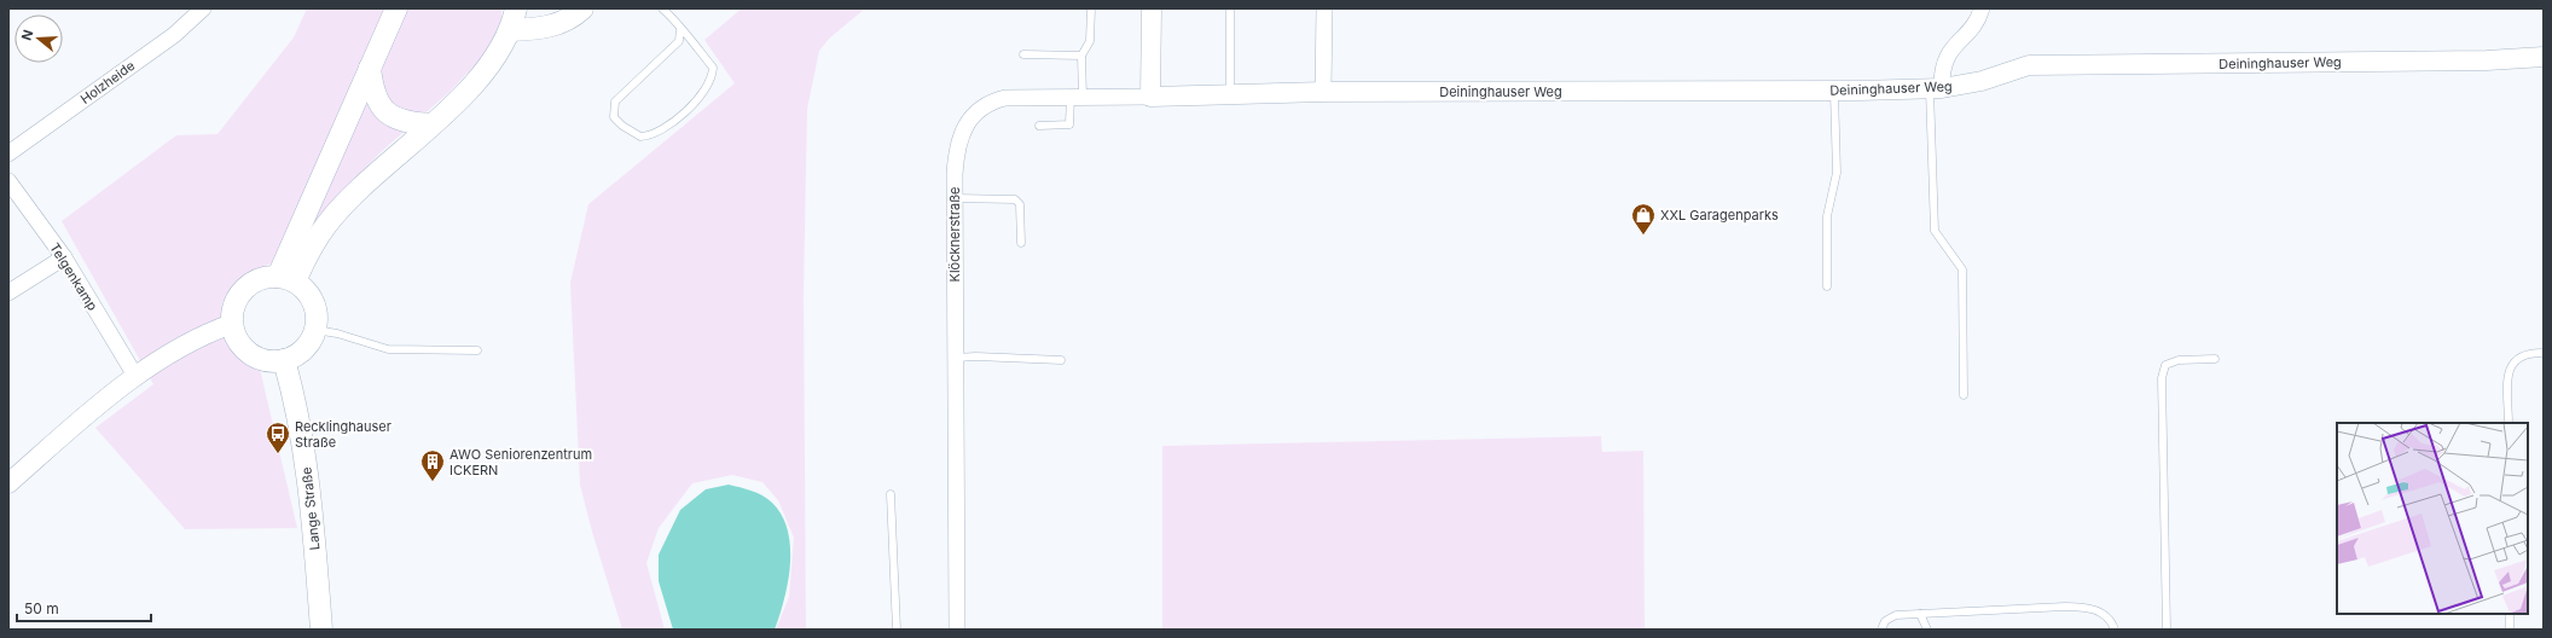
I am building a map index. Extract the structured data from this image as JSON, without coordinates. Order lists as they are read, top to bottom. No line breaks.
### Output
{"streets":{"main road":["Lange Straße"],"street":["Deininghauser Weg","Holzheide","Klöcknerstraße","Telgenkamp"]},"crossings":[["Deininghauser Weg","Klöcknerstraße"]],"places":{"shop":["XXL Garagenparks"],"bus stop":["Recklinghauser Straße"],"building":["AWO Seniorenzentrum ICKERN"]},"scale_bar":"50 m","north":"left"}
